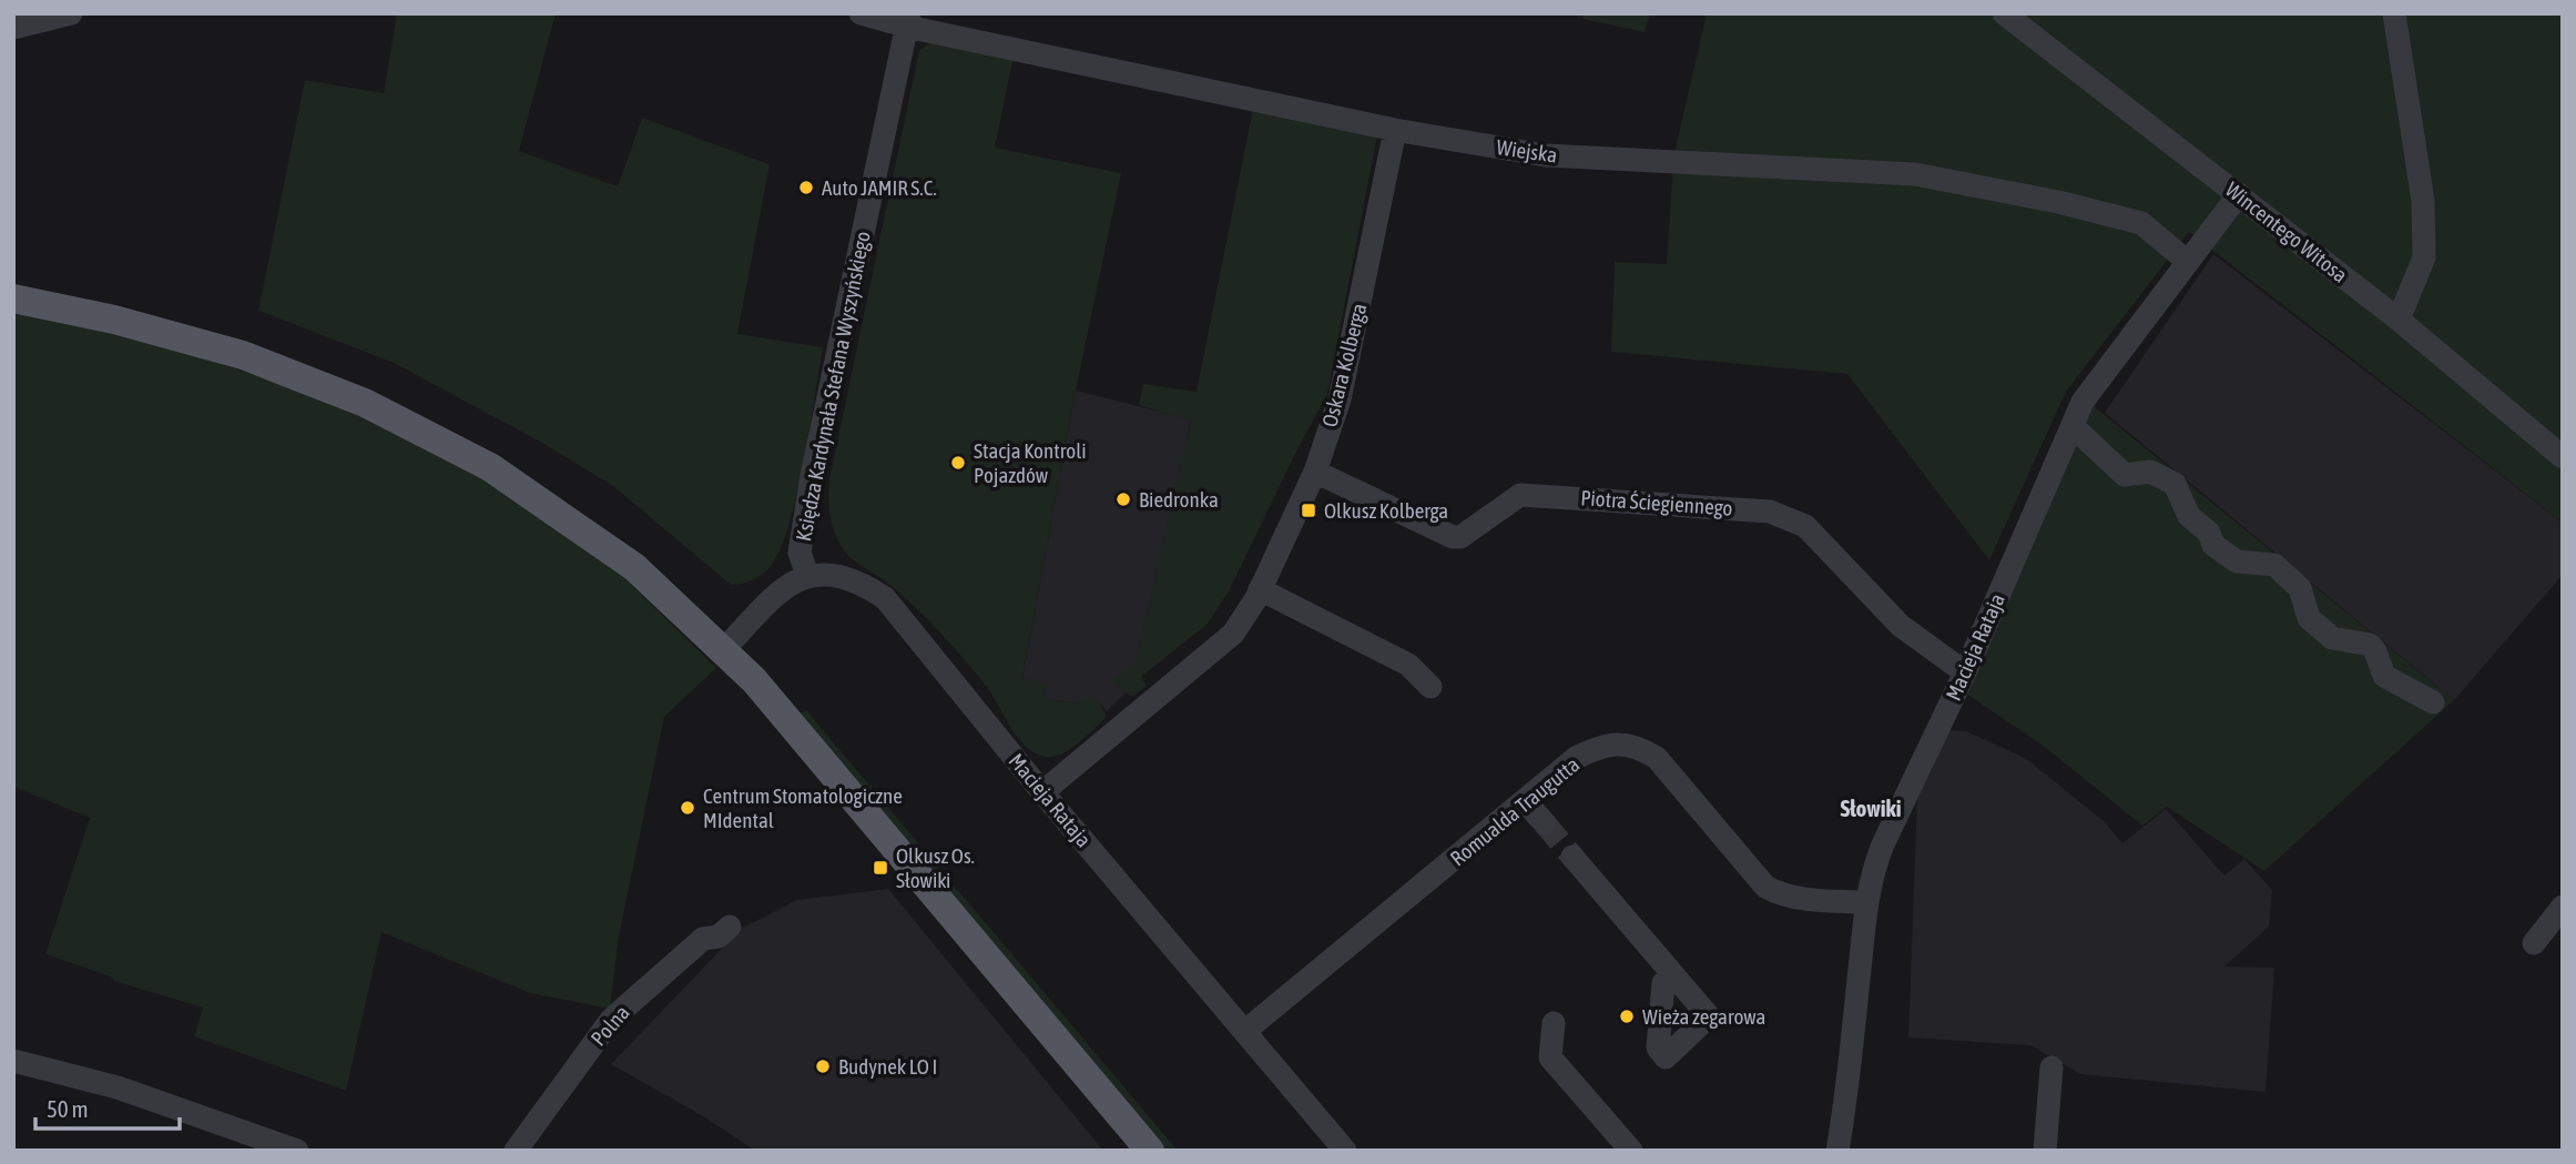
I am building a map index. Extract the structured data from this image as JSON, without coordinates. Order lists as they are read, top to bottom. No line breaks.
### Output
{"streets":{"street":["Wiejska","Wincentego Witosa","Oskara Kolberga","Księdza Kardynała Stefana Wyszyńskiego","Piotra Ściegiennego","Macieja Rataja","Romualda Traugutta","Polna"]},"crossings":[["Wiejska","Oskara Kolberga"],["Wiejska","Księdza Kardynała Stefana Wyszyńskiego"],["Wiejska","Macieja Rataja"],["Wincentego Witosa","Macieja Rataja"],["Oskara Kolberga","Piotra Ściegiennego"],["Oskara Kolberga","Macieja Rataja"],["Księdza Kardynała Stefana Wyszyńskiego","Macieja Rataja"],["Piotra Ściegiennego","Macieja Rataja"],["Macieja Rataja","Romualda Traugutta"]],"districts":["Słowiki"],"places":{"other":["Auto JAMIR S.C.","Stacja Kontroli Pojazdów","Biedronka","Centrum Stomatologiczne MIdental","Wieża zegarowa","Budynek LO I"],"transit":["Olkusz Kolberga","Olkusz Os. Słowiki"]},"scale_bar":"50 m"}
